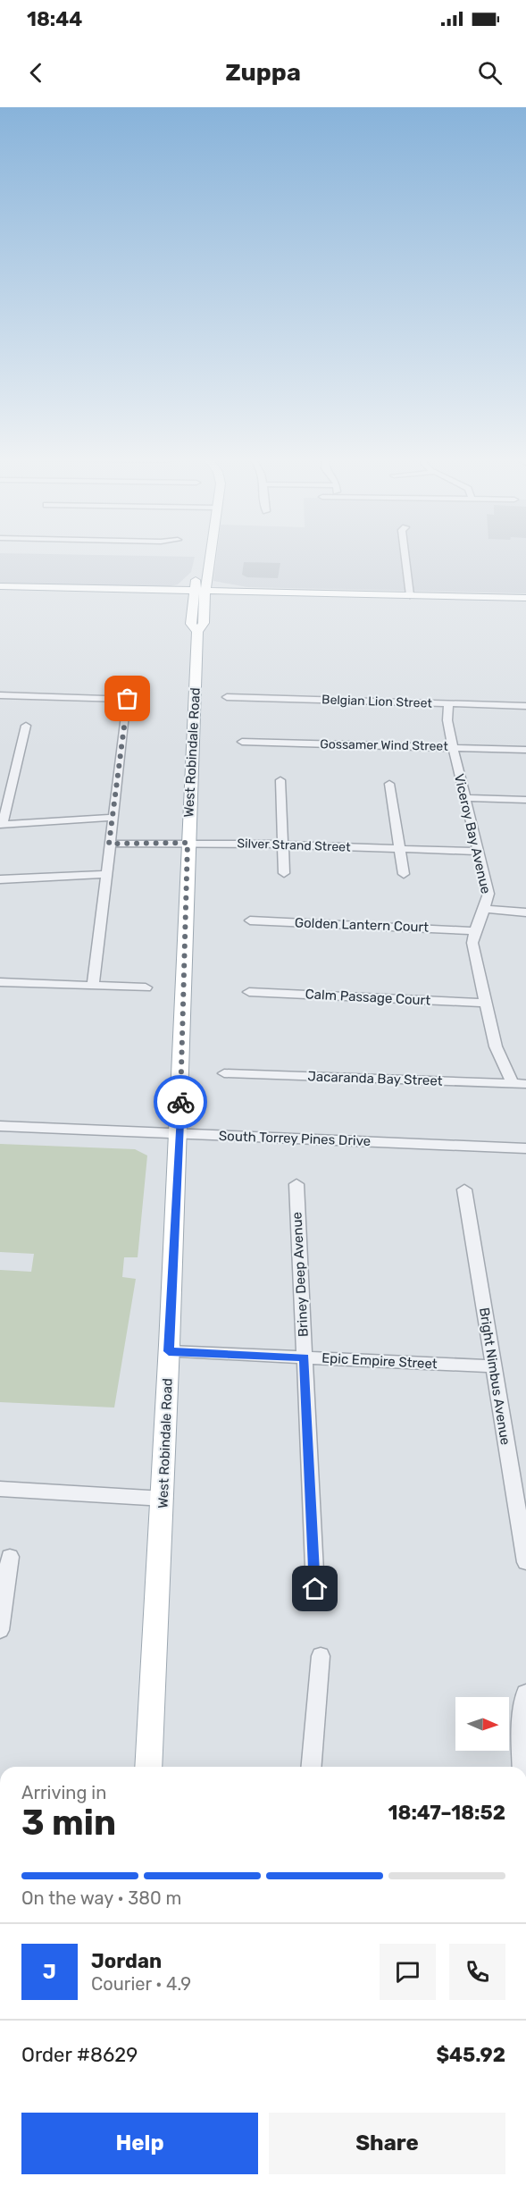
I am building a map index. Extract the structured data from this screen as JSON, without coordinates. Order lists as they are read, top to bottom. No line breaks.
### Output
{"streets":{"main road":["West Robindale Road"],"street":["Belgian Lion Street","Gossamer Wind Street","Viceroy Bay Avenue","Silver Strand Street","Golden Lantern Court","Calm Passage Court","Jacaranda Bay Street","South Torrey Pines Drive","Briney Deep Avenue","Epic Empire Street","Bright Nimbus Avenue"]},"crossings":[["Belgian Lion Street","Viceroy Bay Avenue"],["Gossamer Wind Street","Viceroy Bay Avenue"],["West Robindale Road","Silver Strand Street"],["West Robindale Road","South Torrey Pines Drive"],["West Robindale Road","Epic Empire Street"],["Viceroy Bay Avenue","Silver Strand Street"],["Viceroy Bay Avenue","Golden Lantern Court"],["Briney Deep Avenue","Epic Empire Street"],["Epic Empire Street","Bright Nimbus Avenue"]],"north":"right","page":{"status":"18:44","header":"Zuppa","heading":["3 min","Arriving in","18:47–18:52"],"panel":["Jordan","Courier · 4.9","Order #8629","$45.92"],"bar":"On the way · 380 m","round":"J","buttons":["Help","Share"]}}
